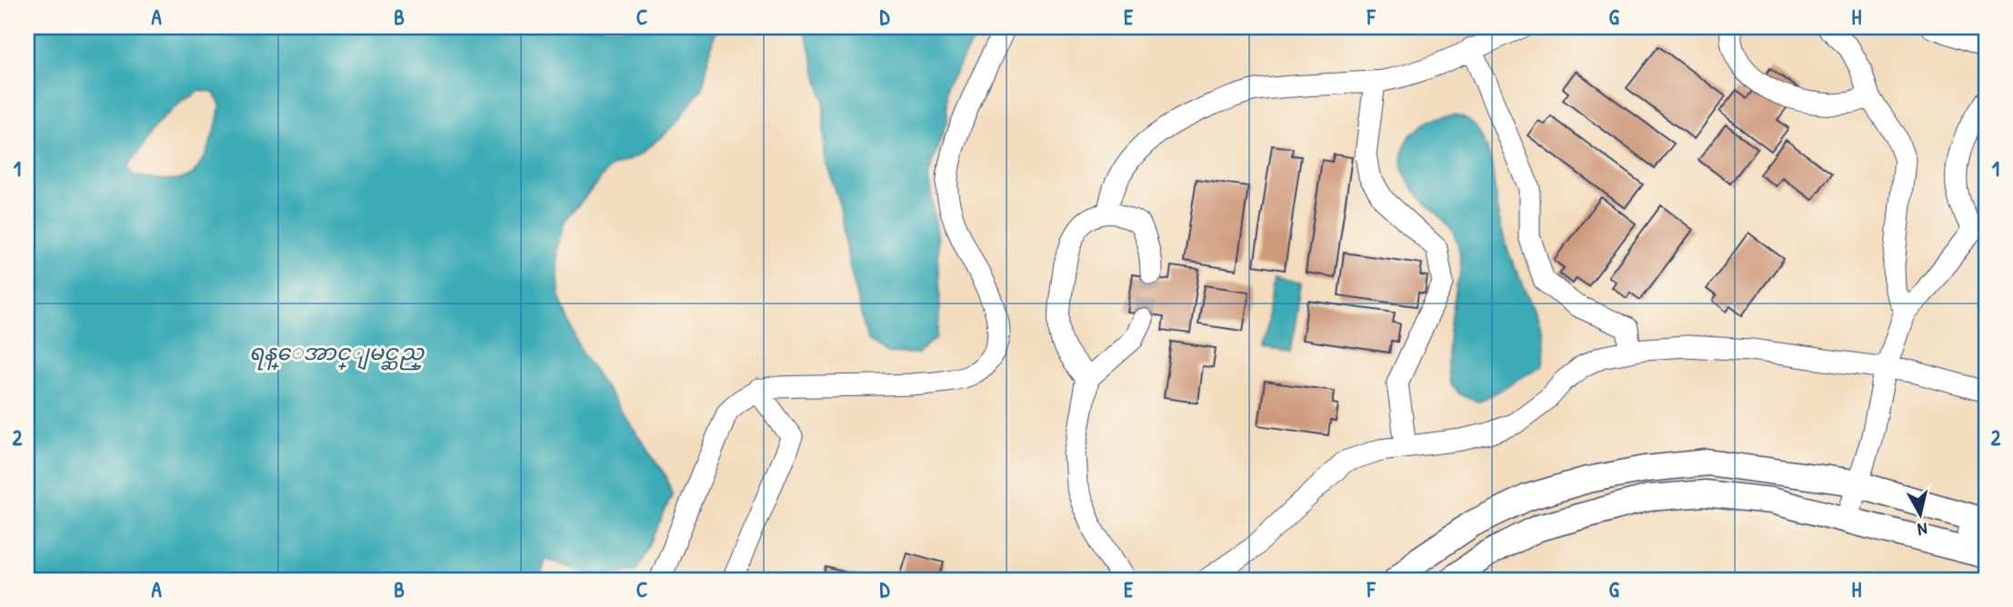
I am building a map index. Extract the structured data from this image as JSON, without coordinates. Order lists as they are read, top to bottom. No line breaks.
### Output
{"water":["ရန္ေအာင္ျမင္ဆည္"],"north":"bottom","grid":{"columns":["A","B","C","D","E","F","G","H"],"rows":["1","2"]}}
